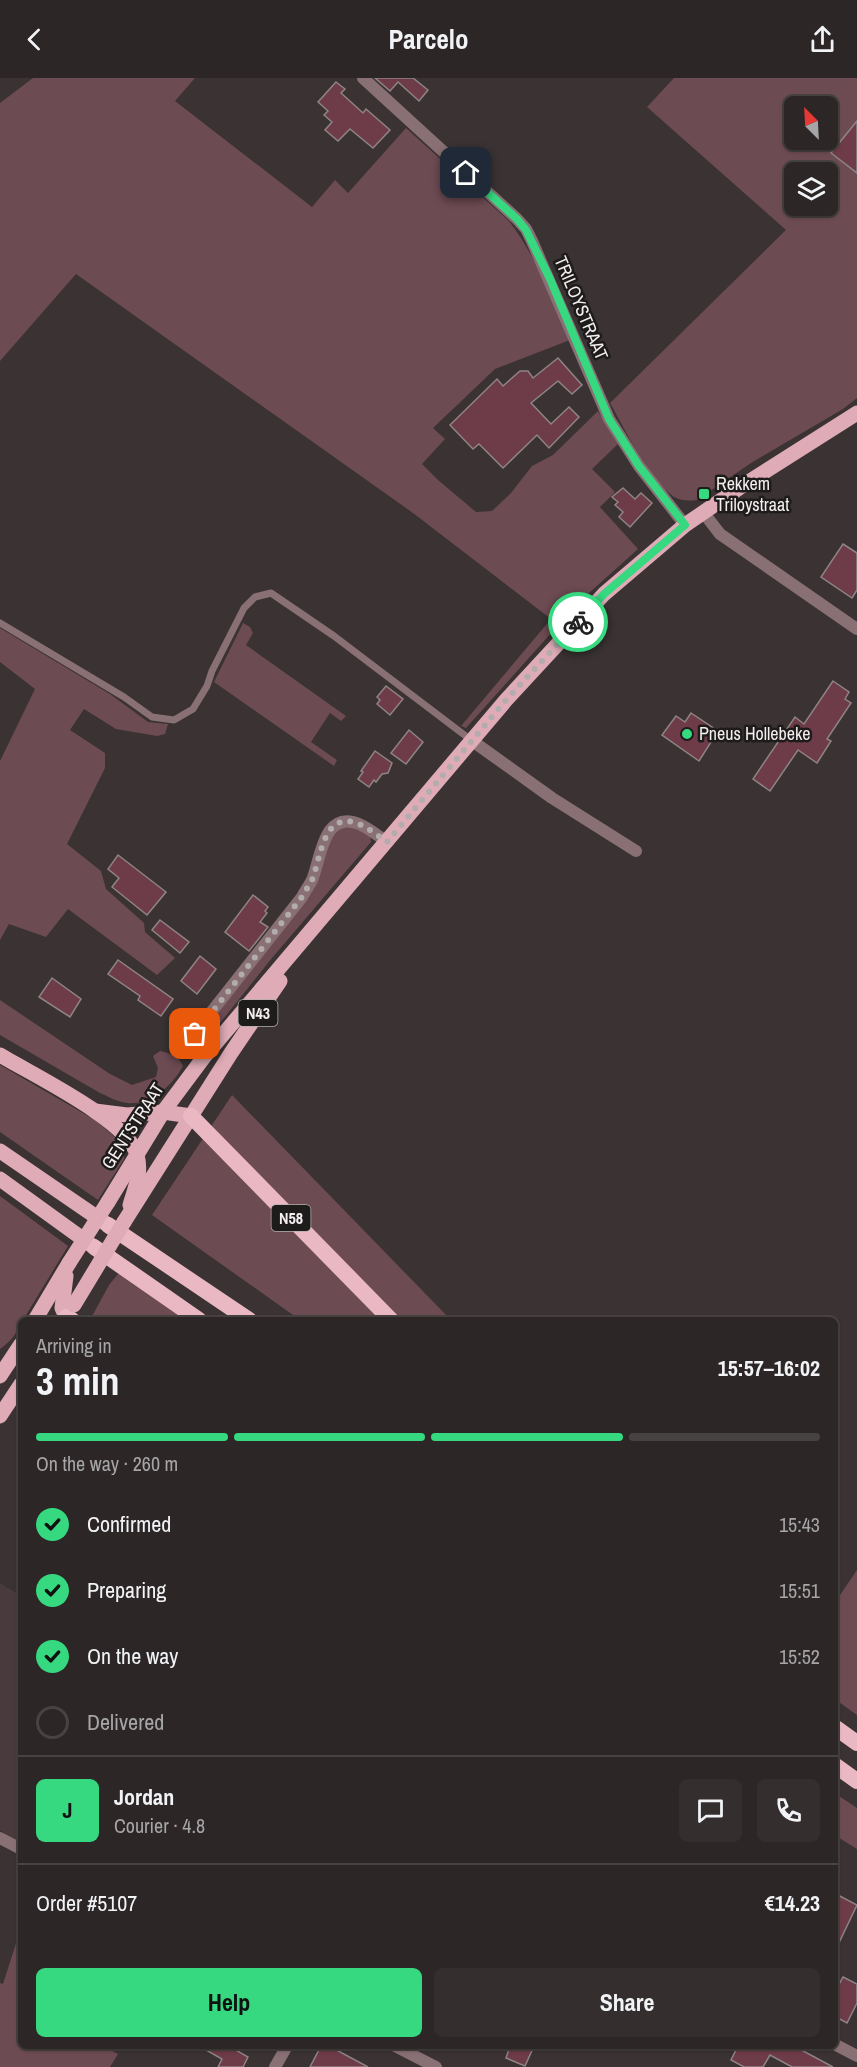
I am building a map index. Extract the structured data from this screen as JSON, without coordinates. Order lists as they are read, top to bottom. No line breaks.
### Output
{"streets":{"highway":["N58"],"main road":["N43","GENTSTRAAT"],"street":["TRILOYSTRAAT"]},"crossings":[["TRILOYSTRAAT","N43"],["N43","GENTSTRAAT"],["N43","N58"]],"places":{"transit":["Rekkem Triloystraat"],"other":["Pneus Hollebeke"]},"north":"top left","page":{"header":"Parcelo","heading":["3 min","Arriving in","15:57–16:02"],"panel":["Jordan","Courier · 4.8","Order #5107","€14.23"],"bar":"On the way · 260 m","list":[["Confirmed","15:43"],["Preparing","15:51"],["On the way","15:52"],"Delivered"],"round":"J","buttons":["Help","Share"]}}
